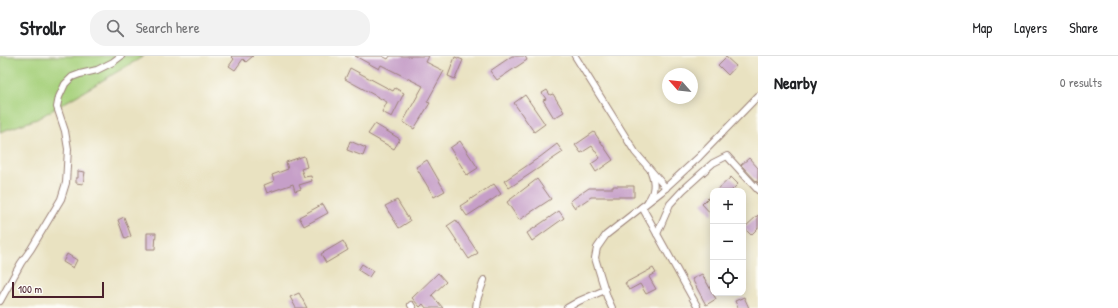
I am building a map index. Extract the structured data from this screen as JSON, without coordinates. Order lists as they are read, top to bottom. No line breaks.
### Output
{"scale_bar":"100 m","north":"top left","page":{"header":"Strollr","search":"Search here","nav":["Map","Layers","Share"],"heading":["Nearby","0 results"],"map_buttons":["+","−"],"scale":"100 m"}}
